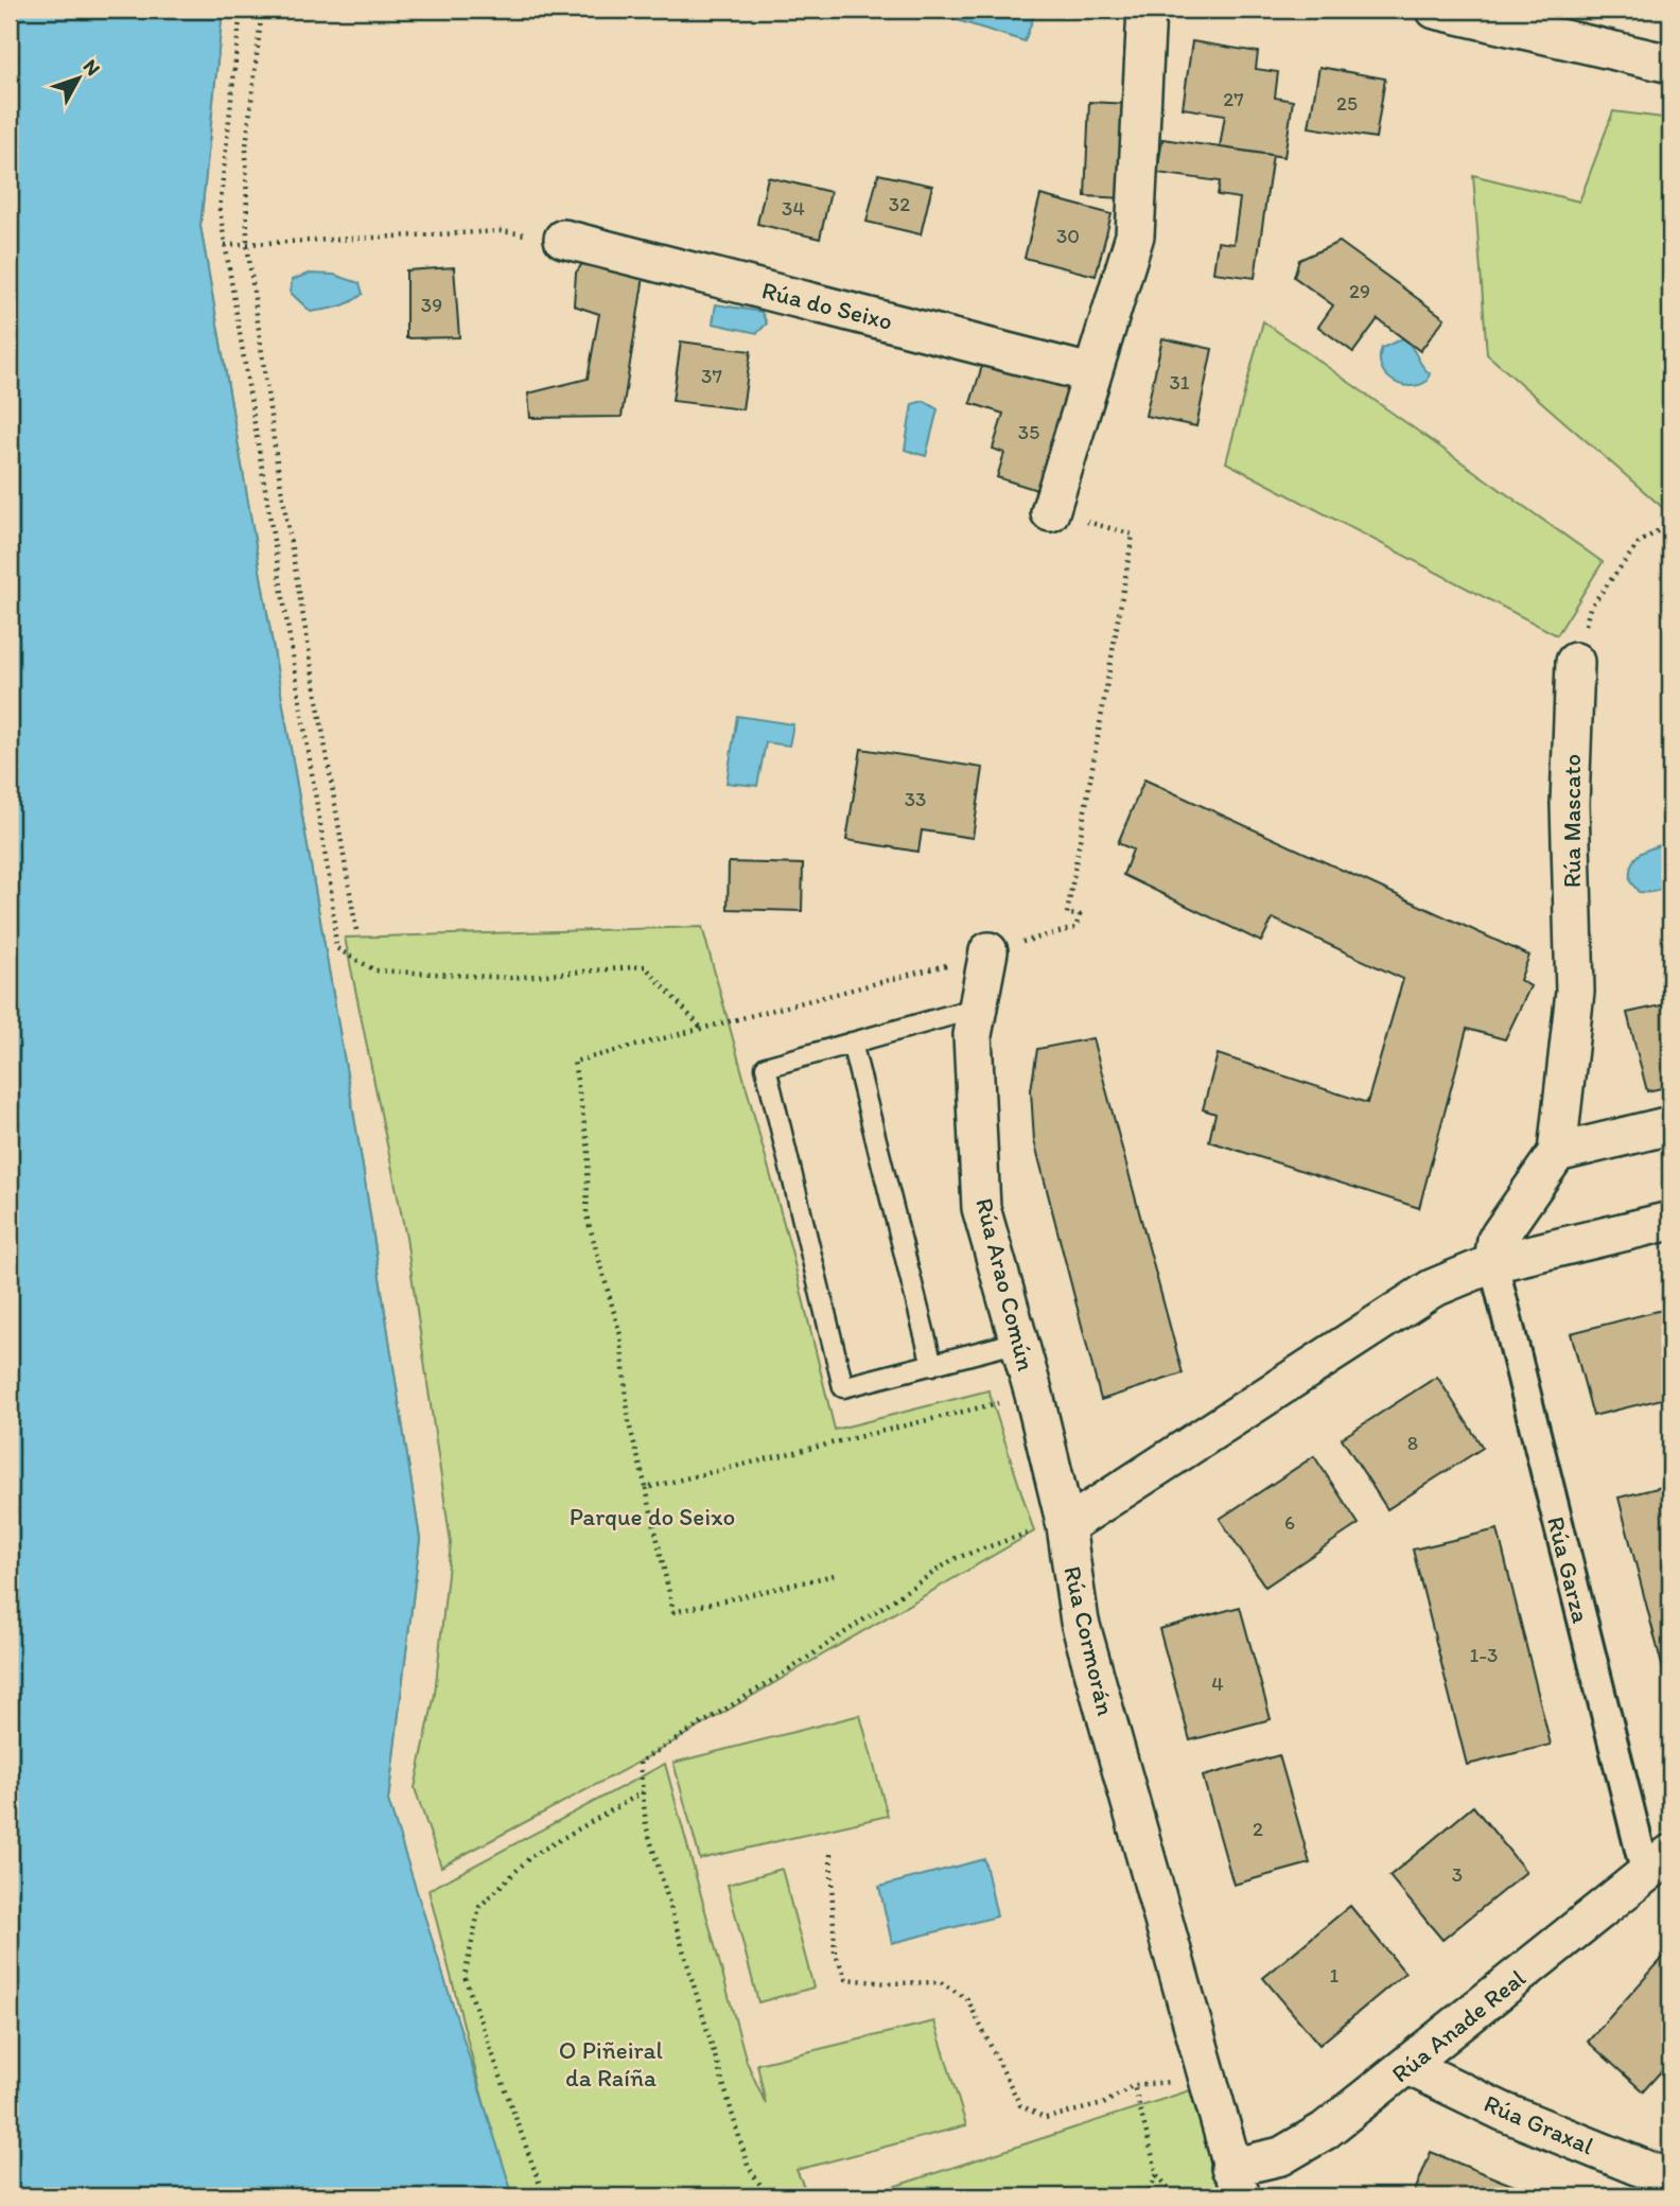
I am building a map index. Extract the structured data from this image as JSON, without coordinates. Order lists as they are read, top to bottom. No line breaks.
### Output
{"streets":{"street":["Rúa do Seixo","Rúa Mascato","Rúa Arao Común","Rúa Garza","Rúa Cormorán","Rúa Anade Real","Rúa Graxal"]},"crossings":[["Rúa Arao Común","Rúa Cormorán"],["Rúa Garza","Rúa Anade Real"],["Rúa Cormorán","Rúa Anade Real"],["Rúa Anade Real","Rúa Graxal"]],"parks":["Parque do Seixo","O Piñeiral da Raíña"],"house_numbers":["27","25","32","34","30","29","39","37","31","35","33","8","6","1-3","4","2","3","1"],"north":"top right"}
